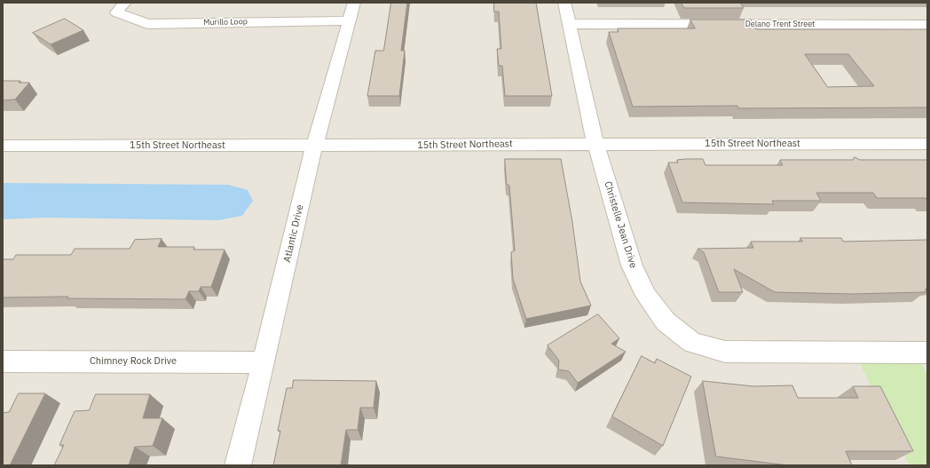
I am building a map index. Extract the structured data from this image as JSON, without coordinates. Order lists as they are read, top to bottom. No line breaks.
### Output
{"streets":{"street":["Murillo Loop","Delano Trent Street","15th Street Northeast","Christelle Jean Drive","Atlantic Drive","Chimney Rock Drive"]},"crossings":[["Murillo Loop","Atlantic Drive"],["Delano Trent Street","Christelle Jean Drive"],["15th Street Northeast","Christelle Jean Drive"],["15th Street Northeast","Atlantic Drive"],["Atlantic Drive","Chimney Rock Drive"]]}
